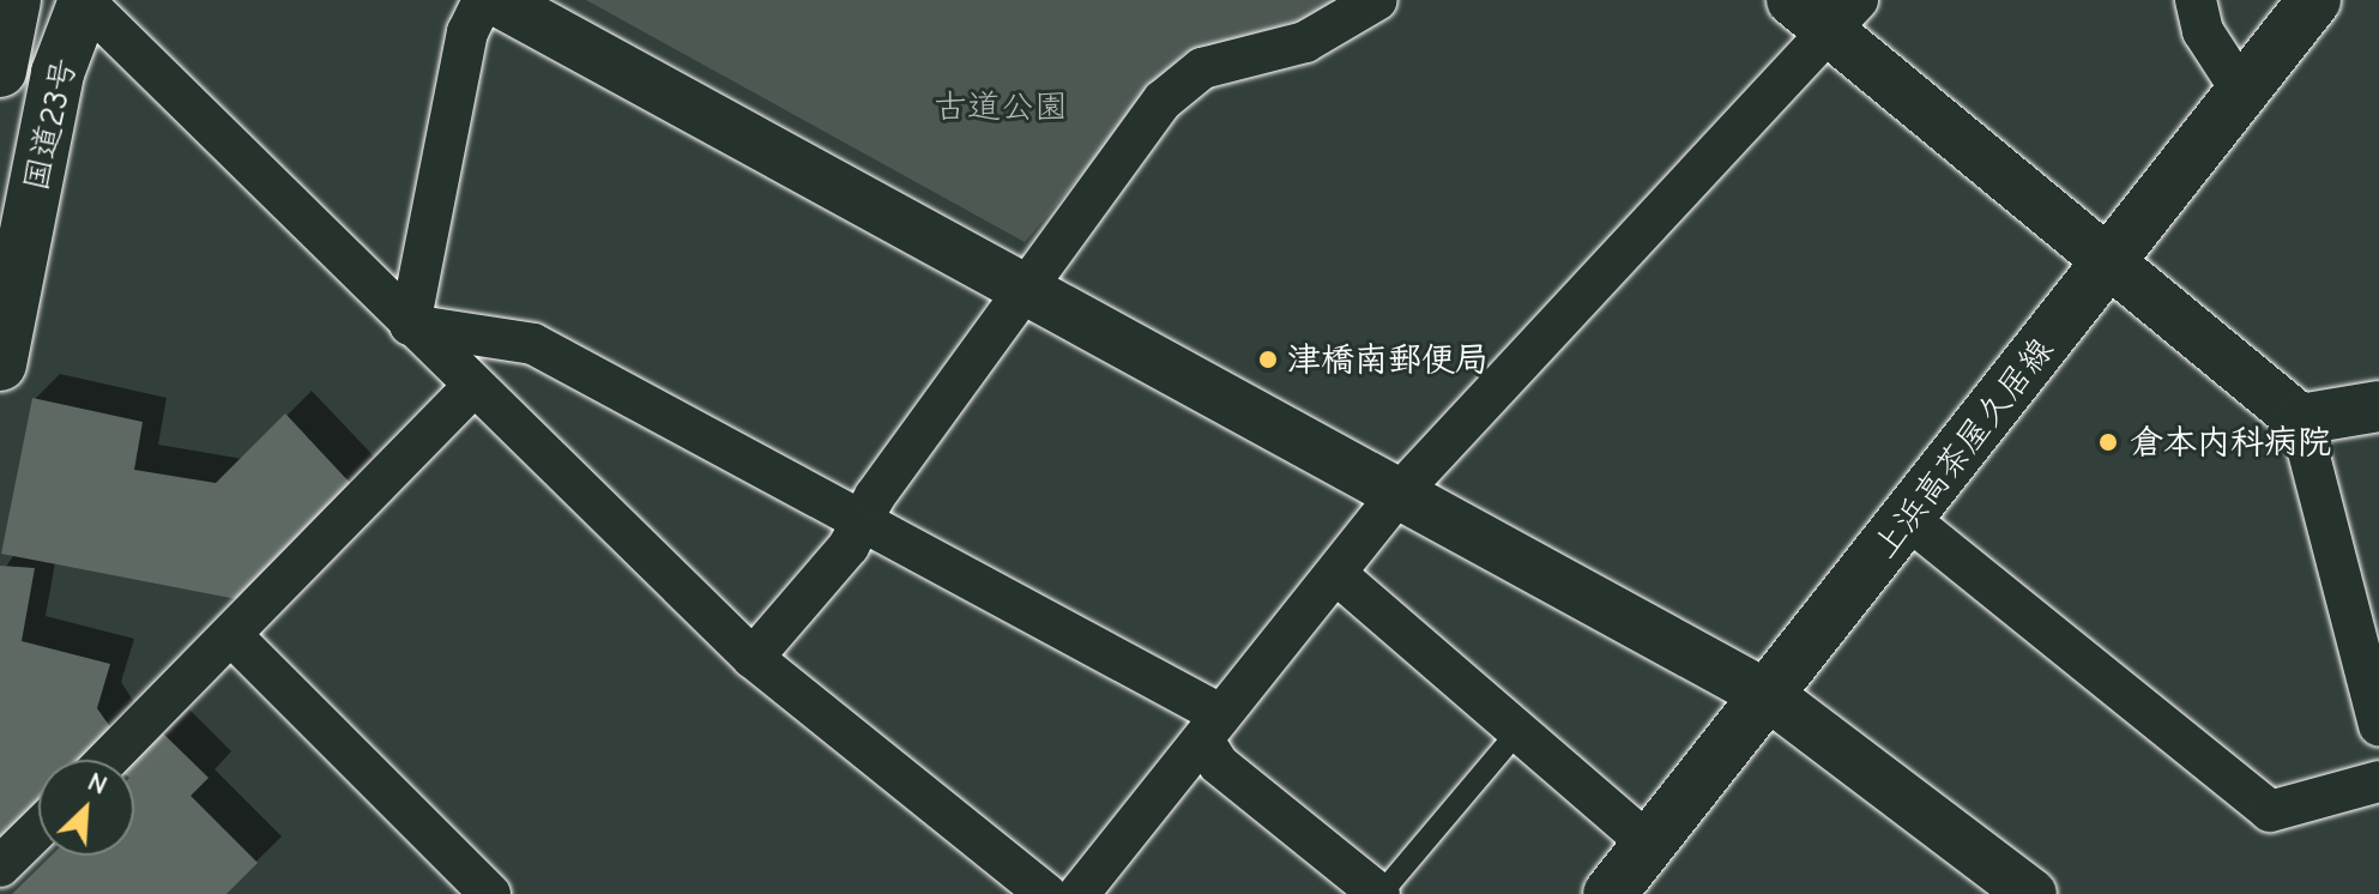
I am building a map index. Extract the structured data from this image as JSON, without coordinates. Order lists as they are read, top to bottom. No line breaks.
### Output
{"streets":{"main road":["国道23号","上浜高茶屋久居線"]},"parks":["古道公園"],"places":["津橋南郵便局","倉本内科病院"],"north":"top right"}
